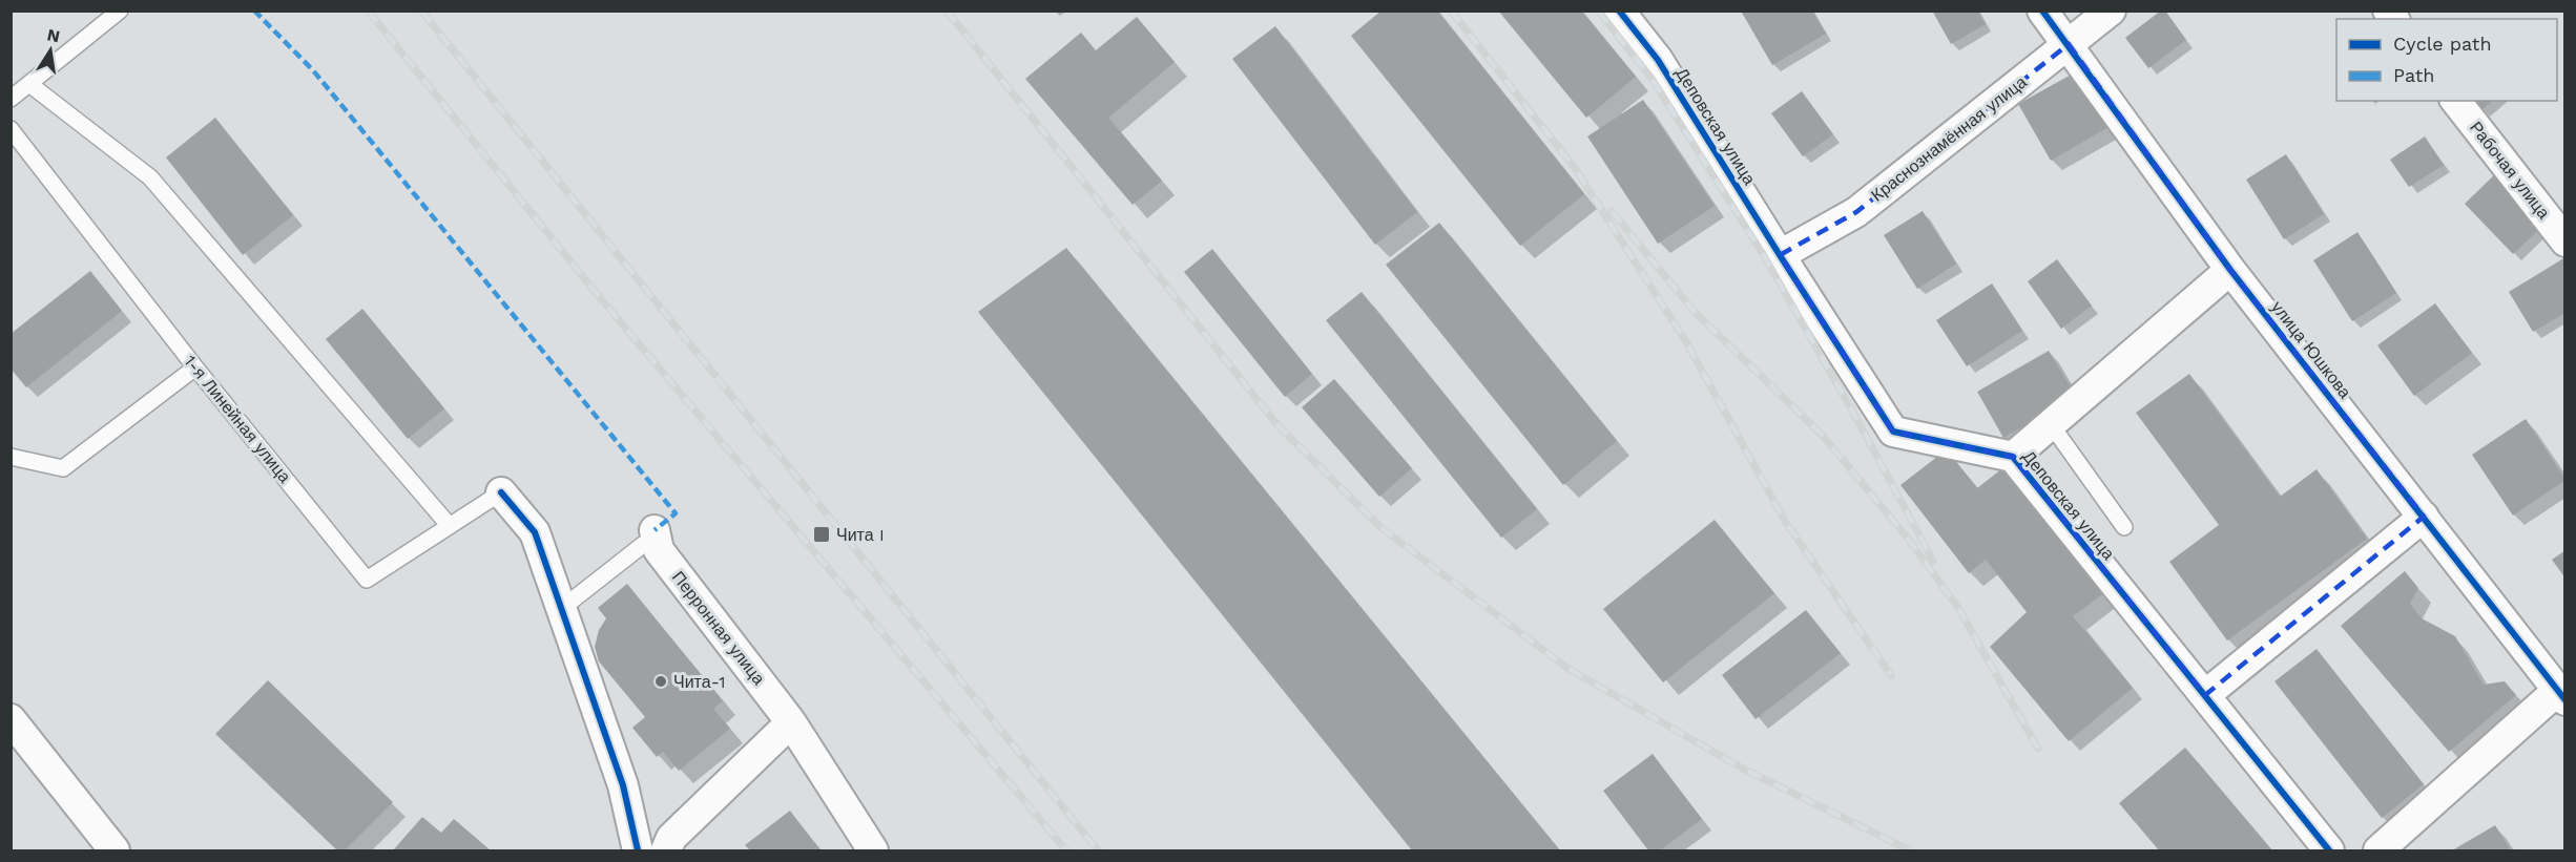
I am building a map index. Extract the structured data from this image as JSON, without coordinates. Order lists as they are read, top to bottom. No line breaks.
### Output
{"streets":{"street":["Деповская улица","Краснознамённая улица","Рабочая улица","улица Юшкова","Перронная улица"],"lane":["1-я Линейная улица"]},"crossings":[["Деповская улица","Краснознамённая улица"],["Краснознамённая улица","улица Юшкова"]],"places":{"transit":["Чита I"],"other":["Чита-1"]},"legend":["Cycle path","Path"],"north":"top"}
